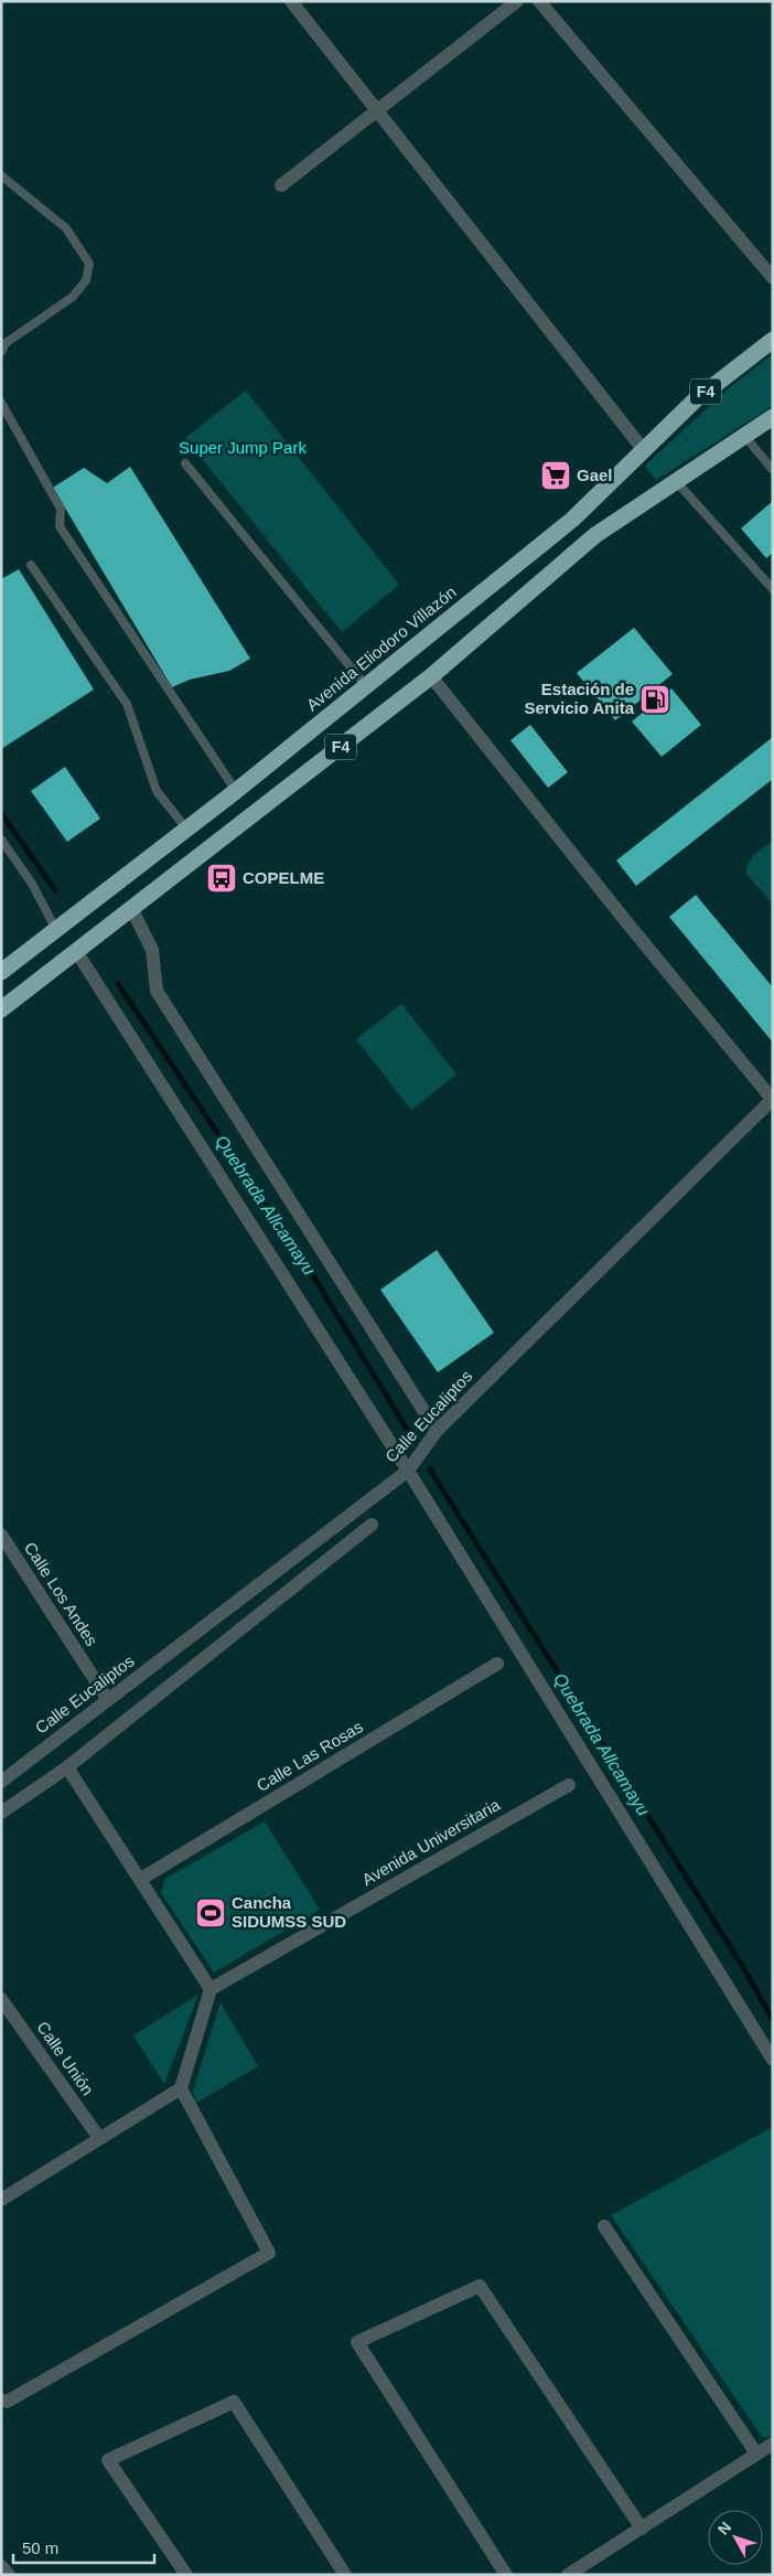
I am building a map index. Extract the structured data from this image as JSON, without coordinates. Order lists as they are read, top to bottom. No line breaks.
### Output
{"streets":{"highway":["F4","Avenida Eliodoro Villazón"],"street":["Calle Eucaliptos","Calle Los Andes","Calle Las Rosas","Avenida Universitaria","Calle Unión"]},"crossings":[["Calle Eucaliptos","Calle Los Andes"]],"water":["Quebrada Allcamayu"],"parks":["Super Jump Park"],"places":{"supermarket":["Gael"],"fuel station":["Estación de Servicio Anita"],"bus stop":["COPELME"],"sports":["Cancha SIDUMSS SUD"]},"scale_bar":"50 m","north":"top left"}
